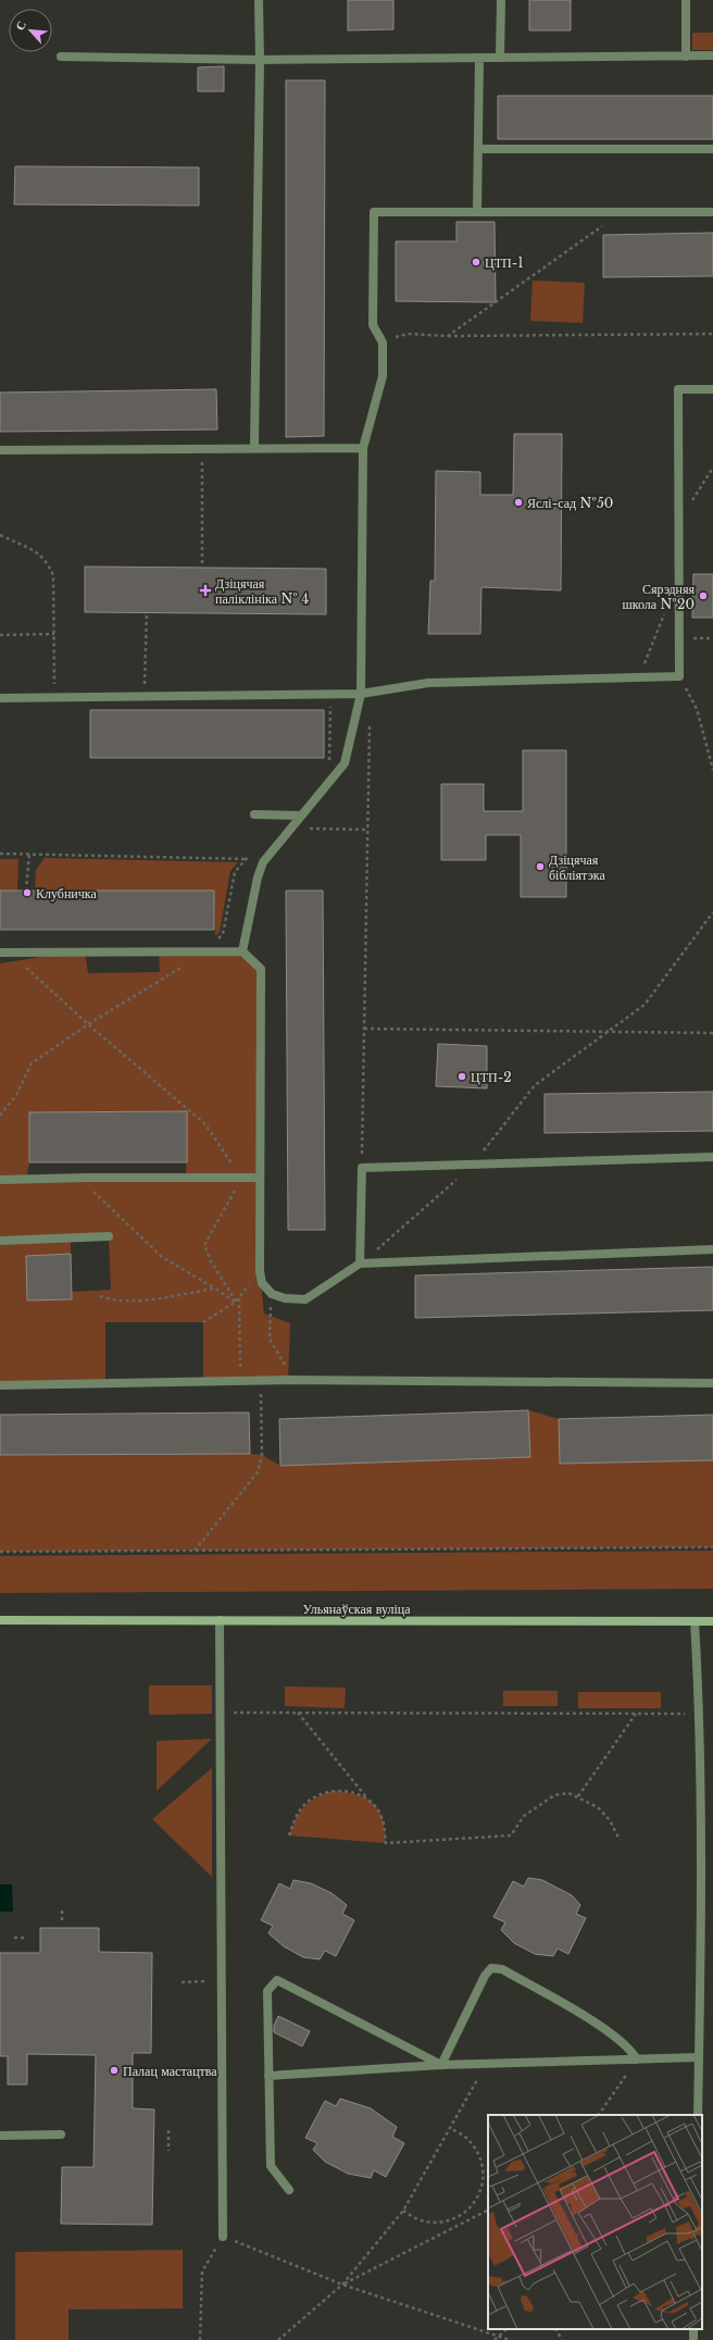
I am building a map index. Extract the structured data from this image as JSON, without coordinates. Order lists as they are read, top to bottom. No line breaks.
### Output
{"streets":{"main road":["Ульянаўская вуліца"]},"places":{"other":["ЦТП-1","Яслі-сад №50","Сярэдняя школа №20","Дзіцячая бібліятэка","Клубничка","ЦТП-2","Палац мастацтва"],"health":["Дзіцячая паліклініка № 4"]},"north":"top left"}
